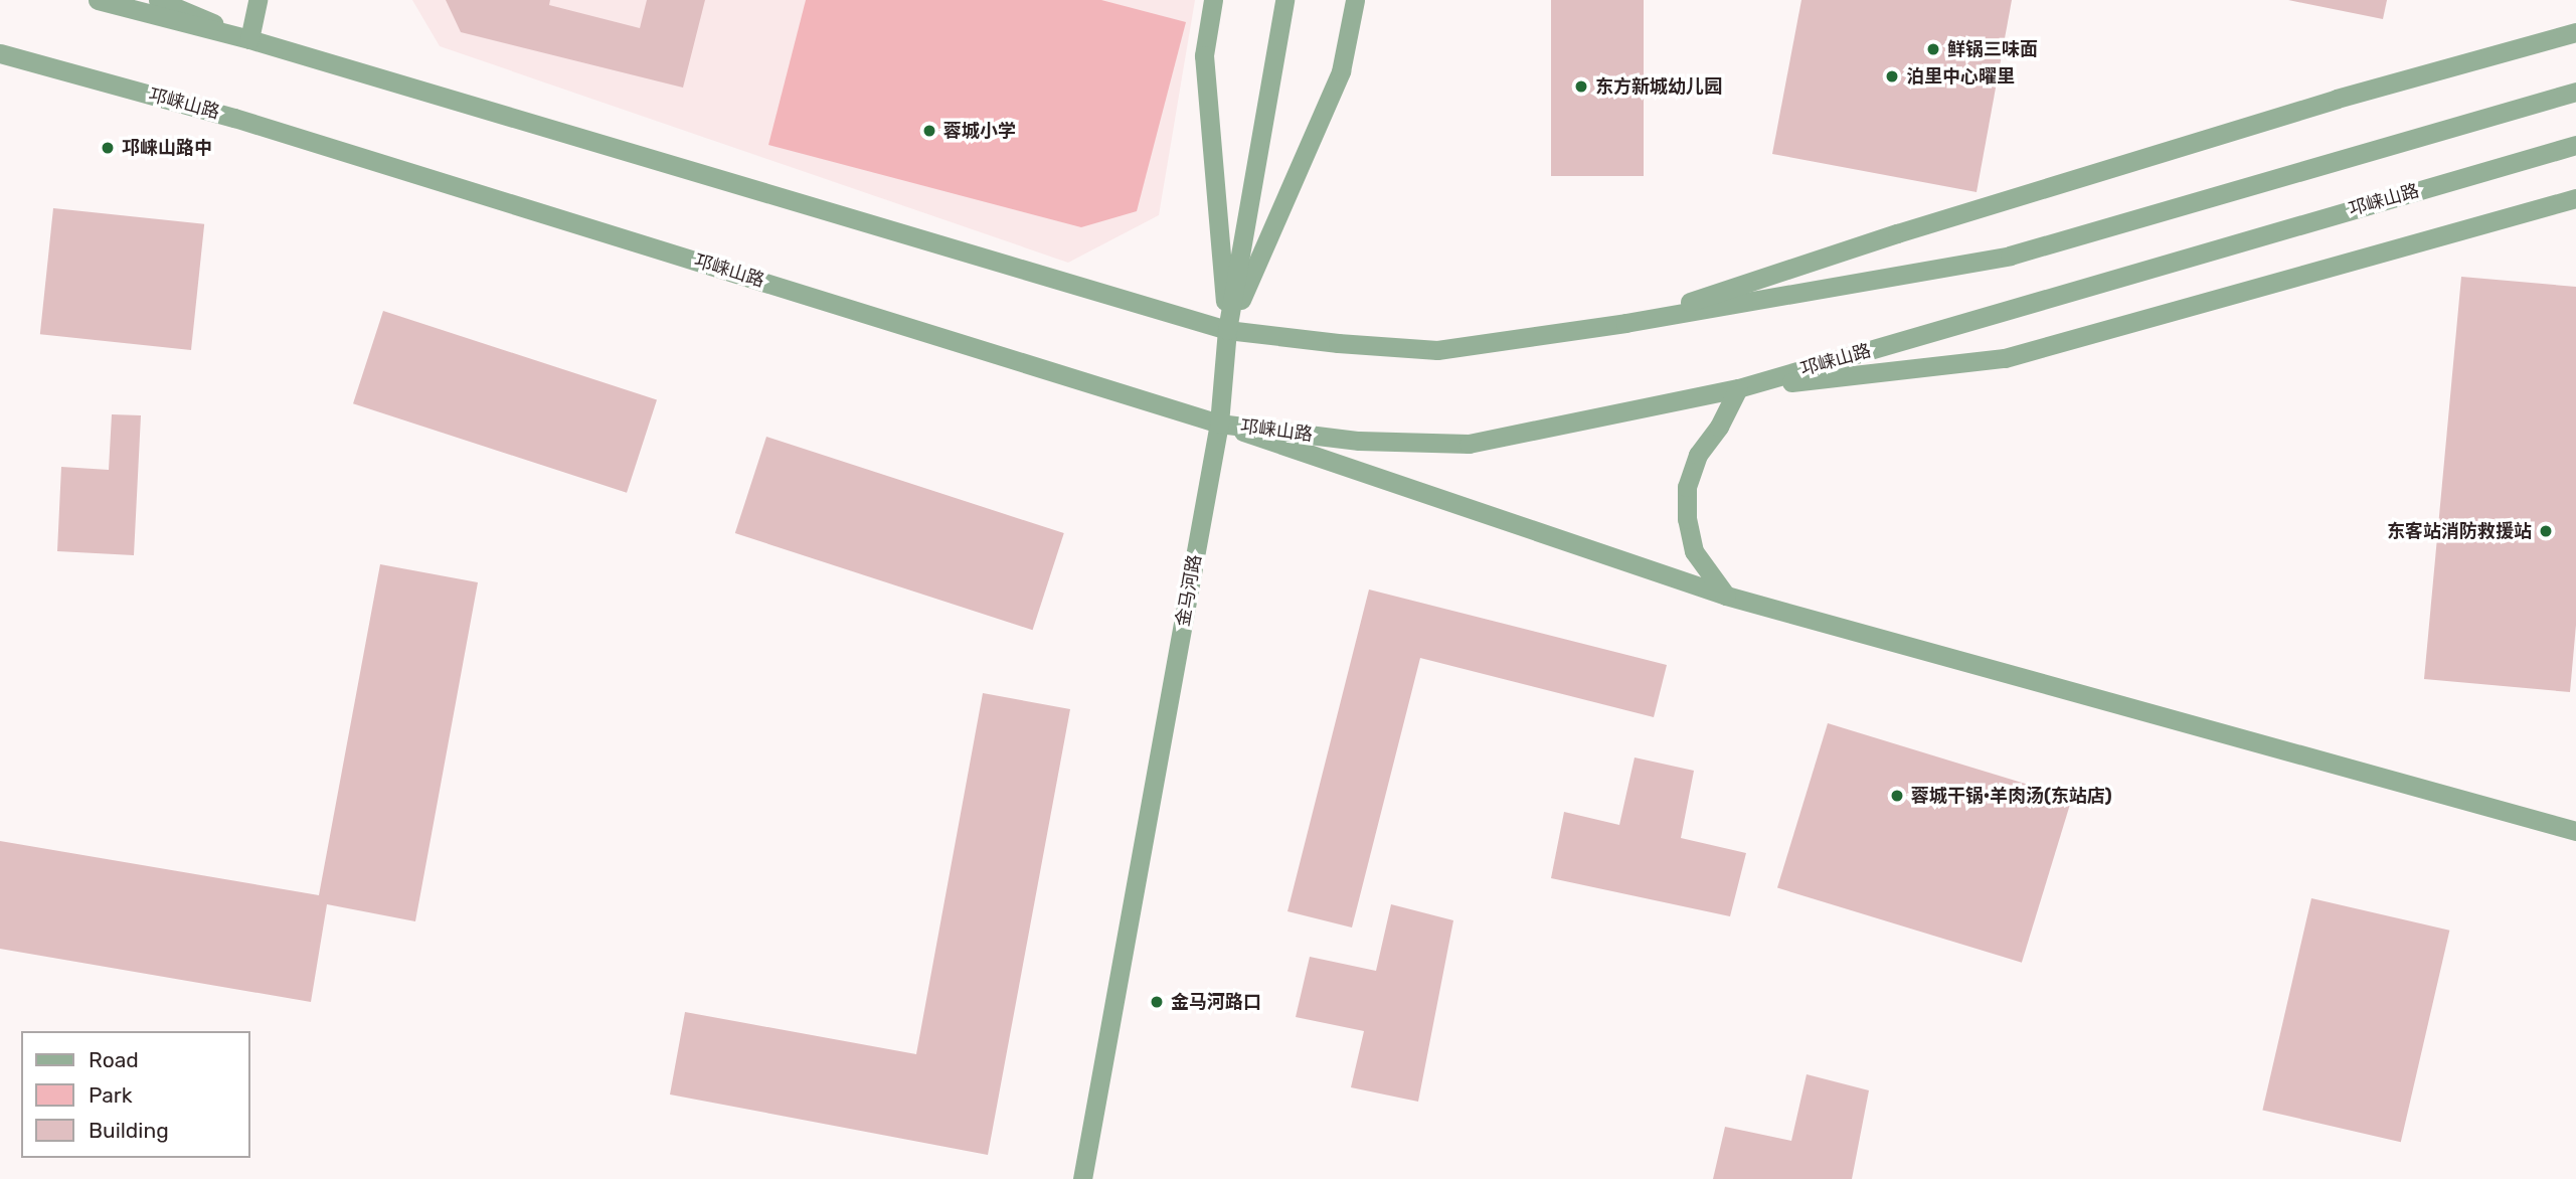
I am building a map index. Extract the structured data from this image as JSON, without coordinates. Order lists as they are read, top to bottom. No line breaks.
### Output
{"streets":{"street":["邛崃山路","金马河路"]},"crossings":[["邛崃山路","金马河路"]],"places":["鲜锅三味面","泊里中心曜里","东方新城幼儿园","蓉城小学","邛崃山路中","东客站消防救援站","蓉城干锅·羊肉汤(东站店)","金马河路口"],"legend":["Road","Park","Building"]}
